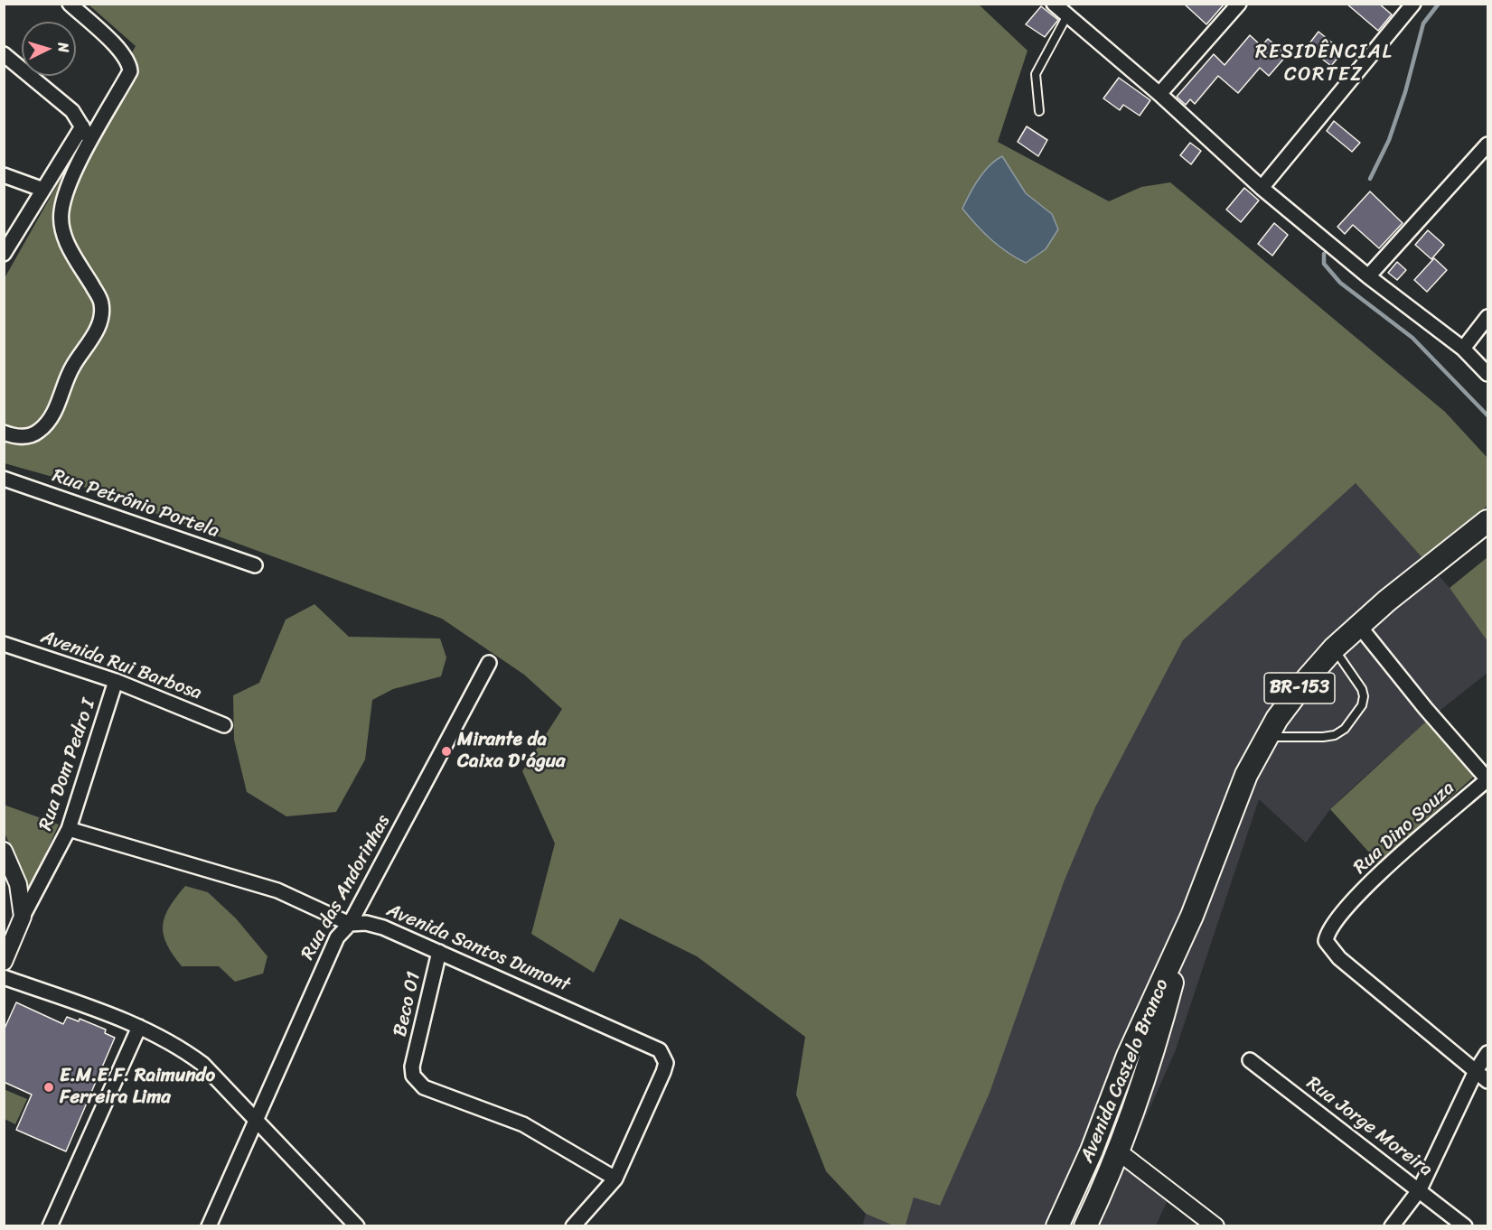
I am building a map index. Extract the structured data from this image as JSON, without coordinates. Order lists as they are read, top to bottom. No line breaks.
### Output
{"streets":{"main road":["BR-153","Avenida Castelo Branco"],"street":["Rua Petrônio Portela","Avenida Rui Barbosa","Rua Dom Pedro I","Rua Dino Souza","Rua das Andorinhas","Avenida Santos Dumont","Beco 01","Rua Jorge Moreira"]},"crossings":[["Avenida Rui Barbosa","Rua Dom Pedro I"],["Rua Dom Pedro I","Avenida Santos Dumont"],["Rua das Andorinhas","Avenida Santos Dumont"],["Avenida Santos Dumont","Beco 01"]],"districts":["RESIDÊNCIAL CORTEZ"],"places":["Mirante da Caixa D'água","E.M.E.F. Raimundo Ferreira Lima"],"north":"right"}
